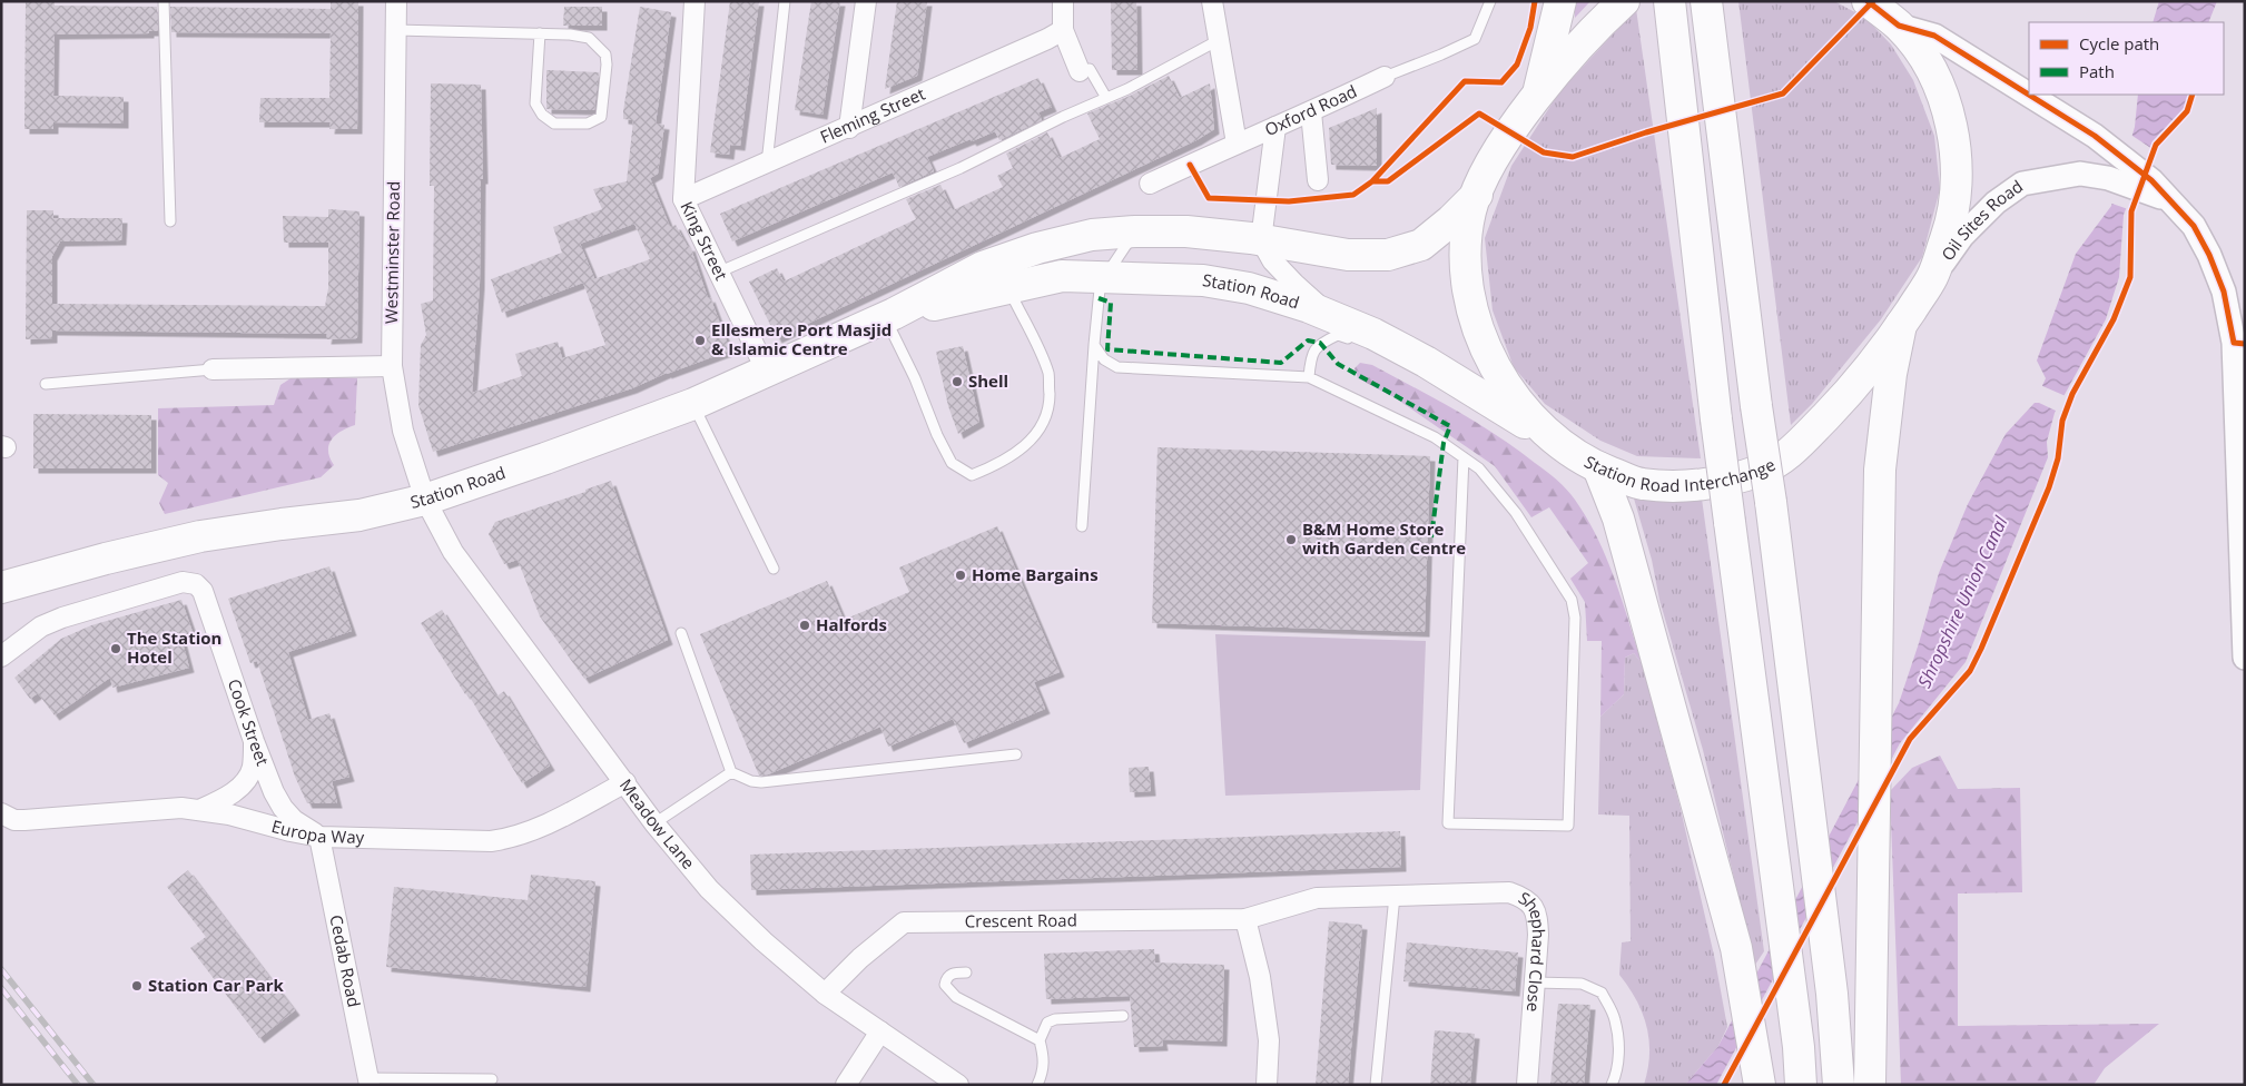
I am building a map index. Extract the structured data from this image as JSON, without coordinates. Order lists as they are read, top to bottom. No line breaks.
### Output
{"streets":{"main road":["Station Road","Station Road Interchange"],"street":["Oxford Road","Fleming Street","Oil Sites Road","King Street","Westminster Road","Cook Street","Meadow Lane","Europa Way","Crescent Road","Shephard Close","Cedab Road"]},"crossings":[["Fleming Street","King Street"],["Oil Sites Road","Station Road Interchange"],["King Street","Station Road"],["Westminster Road","Station Road"],["Westminster Road","Meadow Lane"],["Station Road","Station Road Interchange"],["Station Road","Meadow Lane"],["Cook Street","Europa Way"],["Cook Street","Cedab Road"],["Meadow Lane","Europa Way"],["Meadow Lane","Crescent Road"],["Europa Way","Cedab Road"],["Crescent Road","Shephard Close"]],"water":["Shropshire Union Canal"],"places":["Ellesmere Port Masjid & Islamic Centre","Shell","B&M Home Store with Garden Centre","Home Bargains","Halfords","The Station Hotel","Station Car Park"],"legend":["Cycle path","Path"]}
